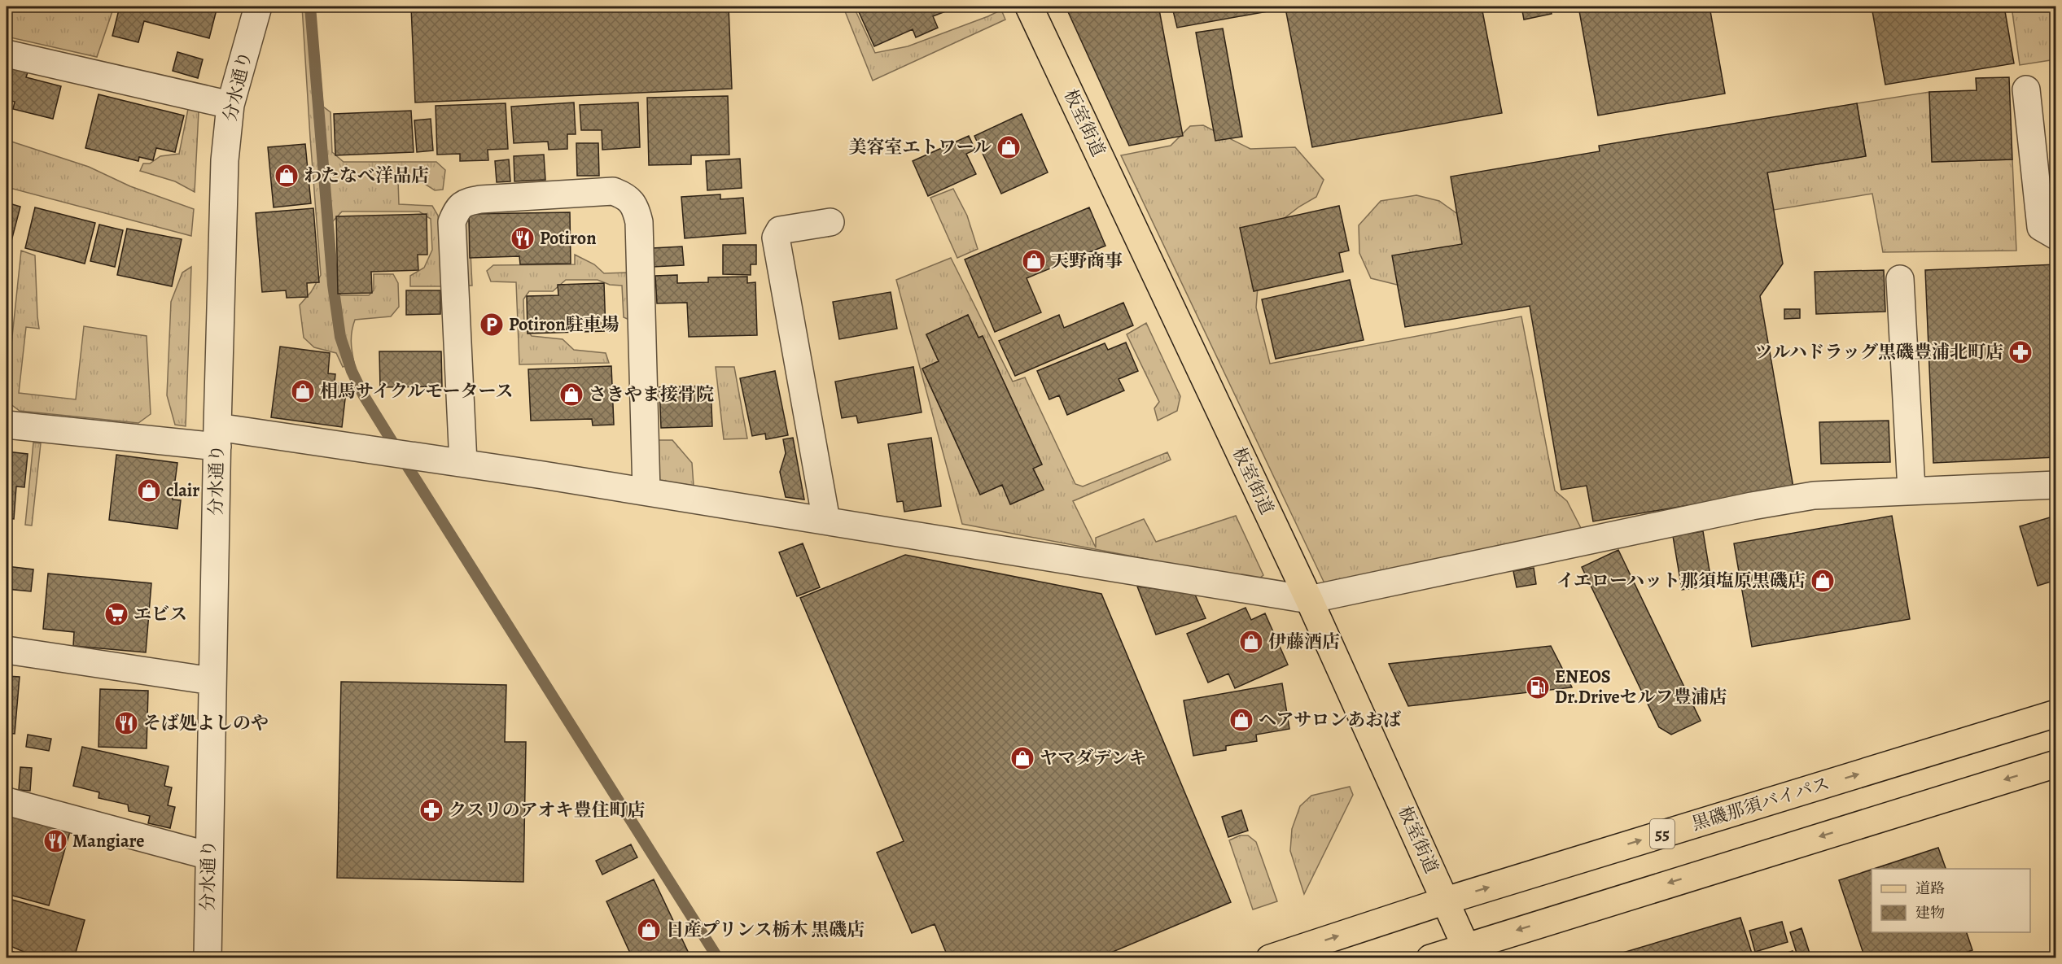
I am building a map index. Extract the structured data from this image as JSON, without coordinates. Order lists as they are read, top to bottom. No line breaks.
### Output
{"streets":{"main road":["板室街道","黒磯那須バイパス","55"],"street":["分水通り"]},"crossings":[["板室街道","黒磯那須バイパス"]],"places":{"shop":["美容室エトワール","わたなべ洋品店","天野商事","相馬サイクルモータース","さきやま接骨院","clair","イエローハット那須塩原黒磯店","伊藤酒店","ヘアサロンあおば","ヤマダデンキ","日産プリンス栃木 黒磯店"],"restaurant":["Potiron","そば処よしのや","Mangiare"],"parking":["Potiron駐車場"],"pharmacy":["ツルハドラッグ黒磯豊浦北町店","クスリのアオキ豊住町店"],"supermarket":["エビス"],"fuel station":["ENEOS Dr.Driveセルフ豊浦店"]},"legend":["道路","建物"]}
